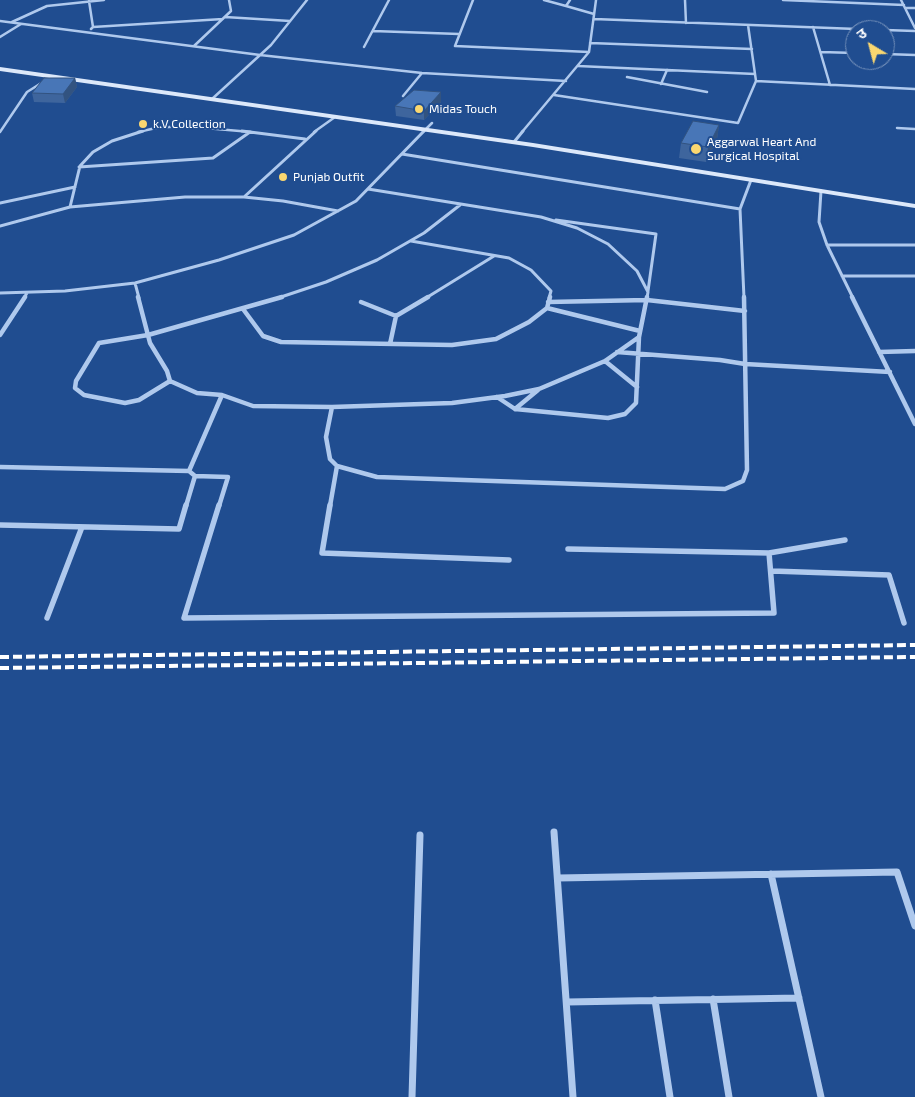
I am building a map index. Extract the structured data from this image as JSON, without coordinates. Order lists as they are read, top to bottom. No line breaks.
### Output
{"places":["Midas Touch","k.V Collection","Aggarwal Heart And Surgical Hospital","Punjab Outfit"],"north":"top left"}
